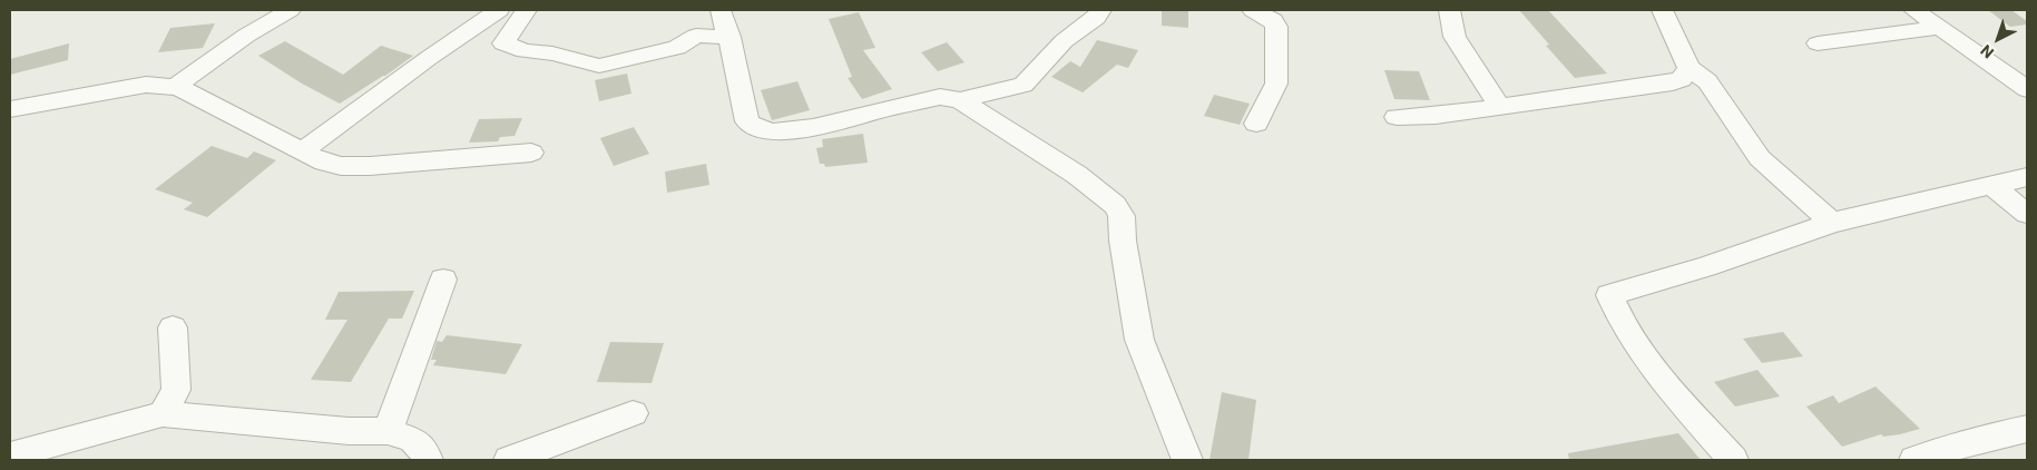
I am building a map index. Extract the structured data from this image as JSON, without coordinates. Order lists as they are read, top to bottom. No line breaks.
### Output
{"north":"bottom left"}
